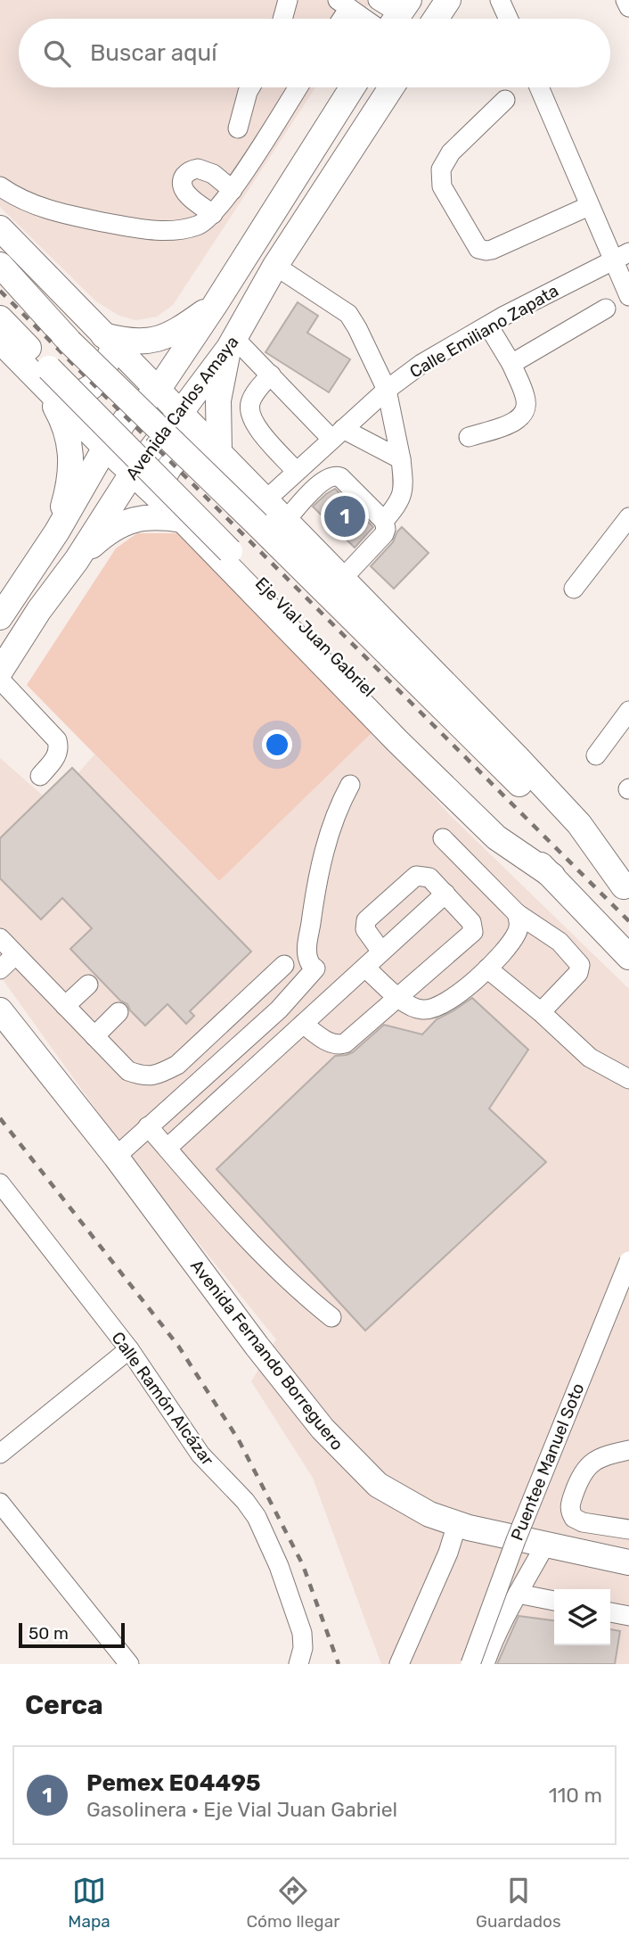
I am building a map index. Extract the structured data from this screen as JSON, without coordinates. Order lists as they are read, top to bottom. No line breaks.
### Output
{"streets":{"main road":["Avenida Carlos Amaya","Eje Vial Juan Gabriel","Avenida Fernando Borreguero"],"street":["Calle Emiliano Zapata","Calle Ramón Alcázar","Puentee Manuel Soto"]},"scale_bar":"50 m","page":{"search":"Buscar aquí","pins":"1","scale":"50 m","heading":"Cerca","list":[{"mark":"1","name":"Pemex E04495","note":"Gasolinera · Eje Vial Juan Gabriel","value":"110 m"}],"nav":["Mapa","Cómo llegar","Guardados"]}}
